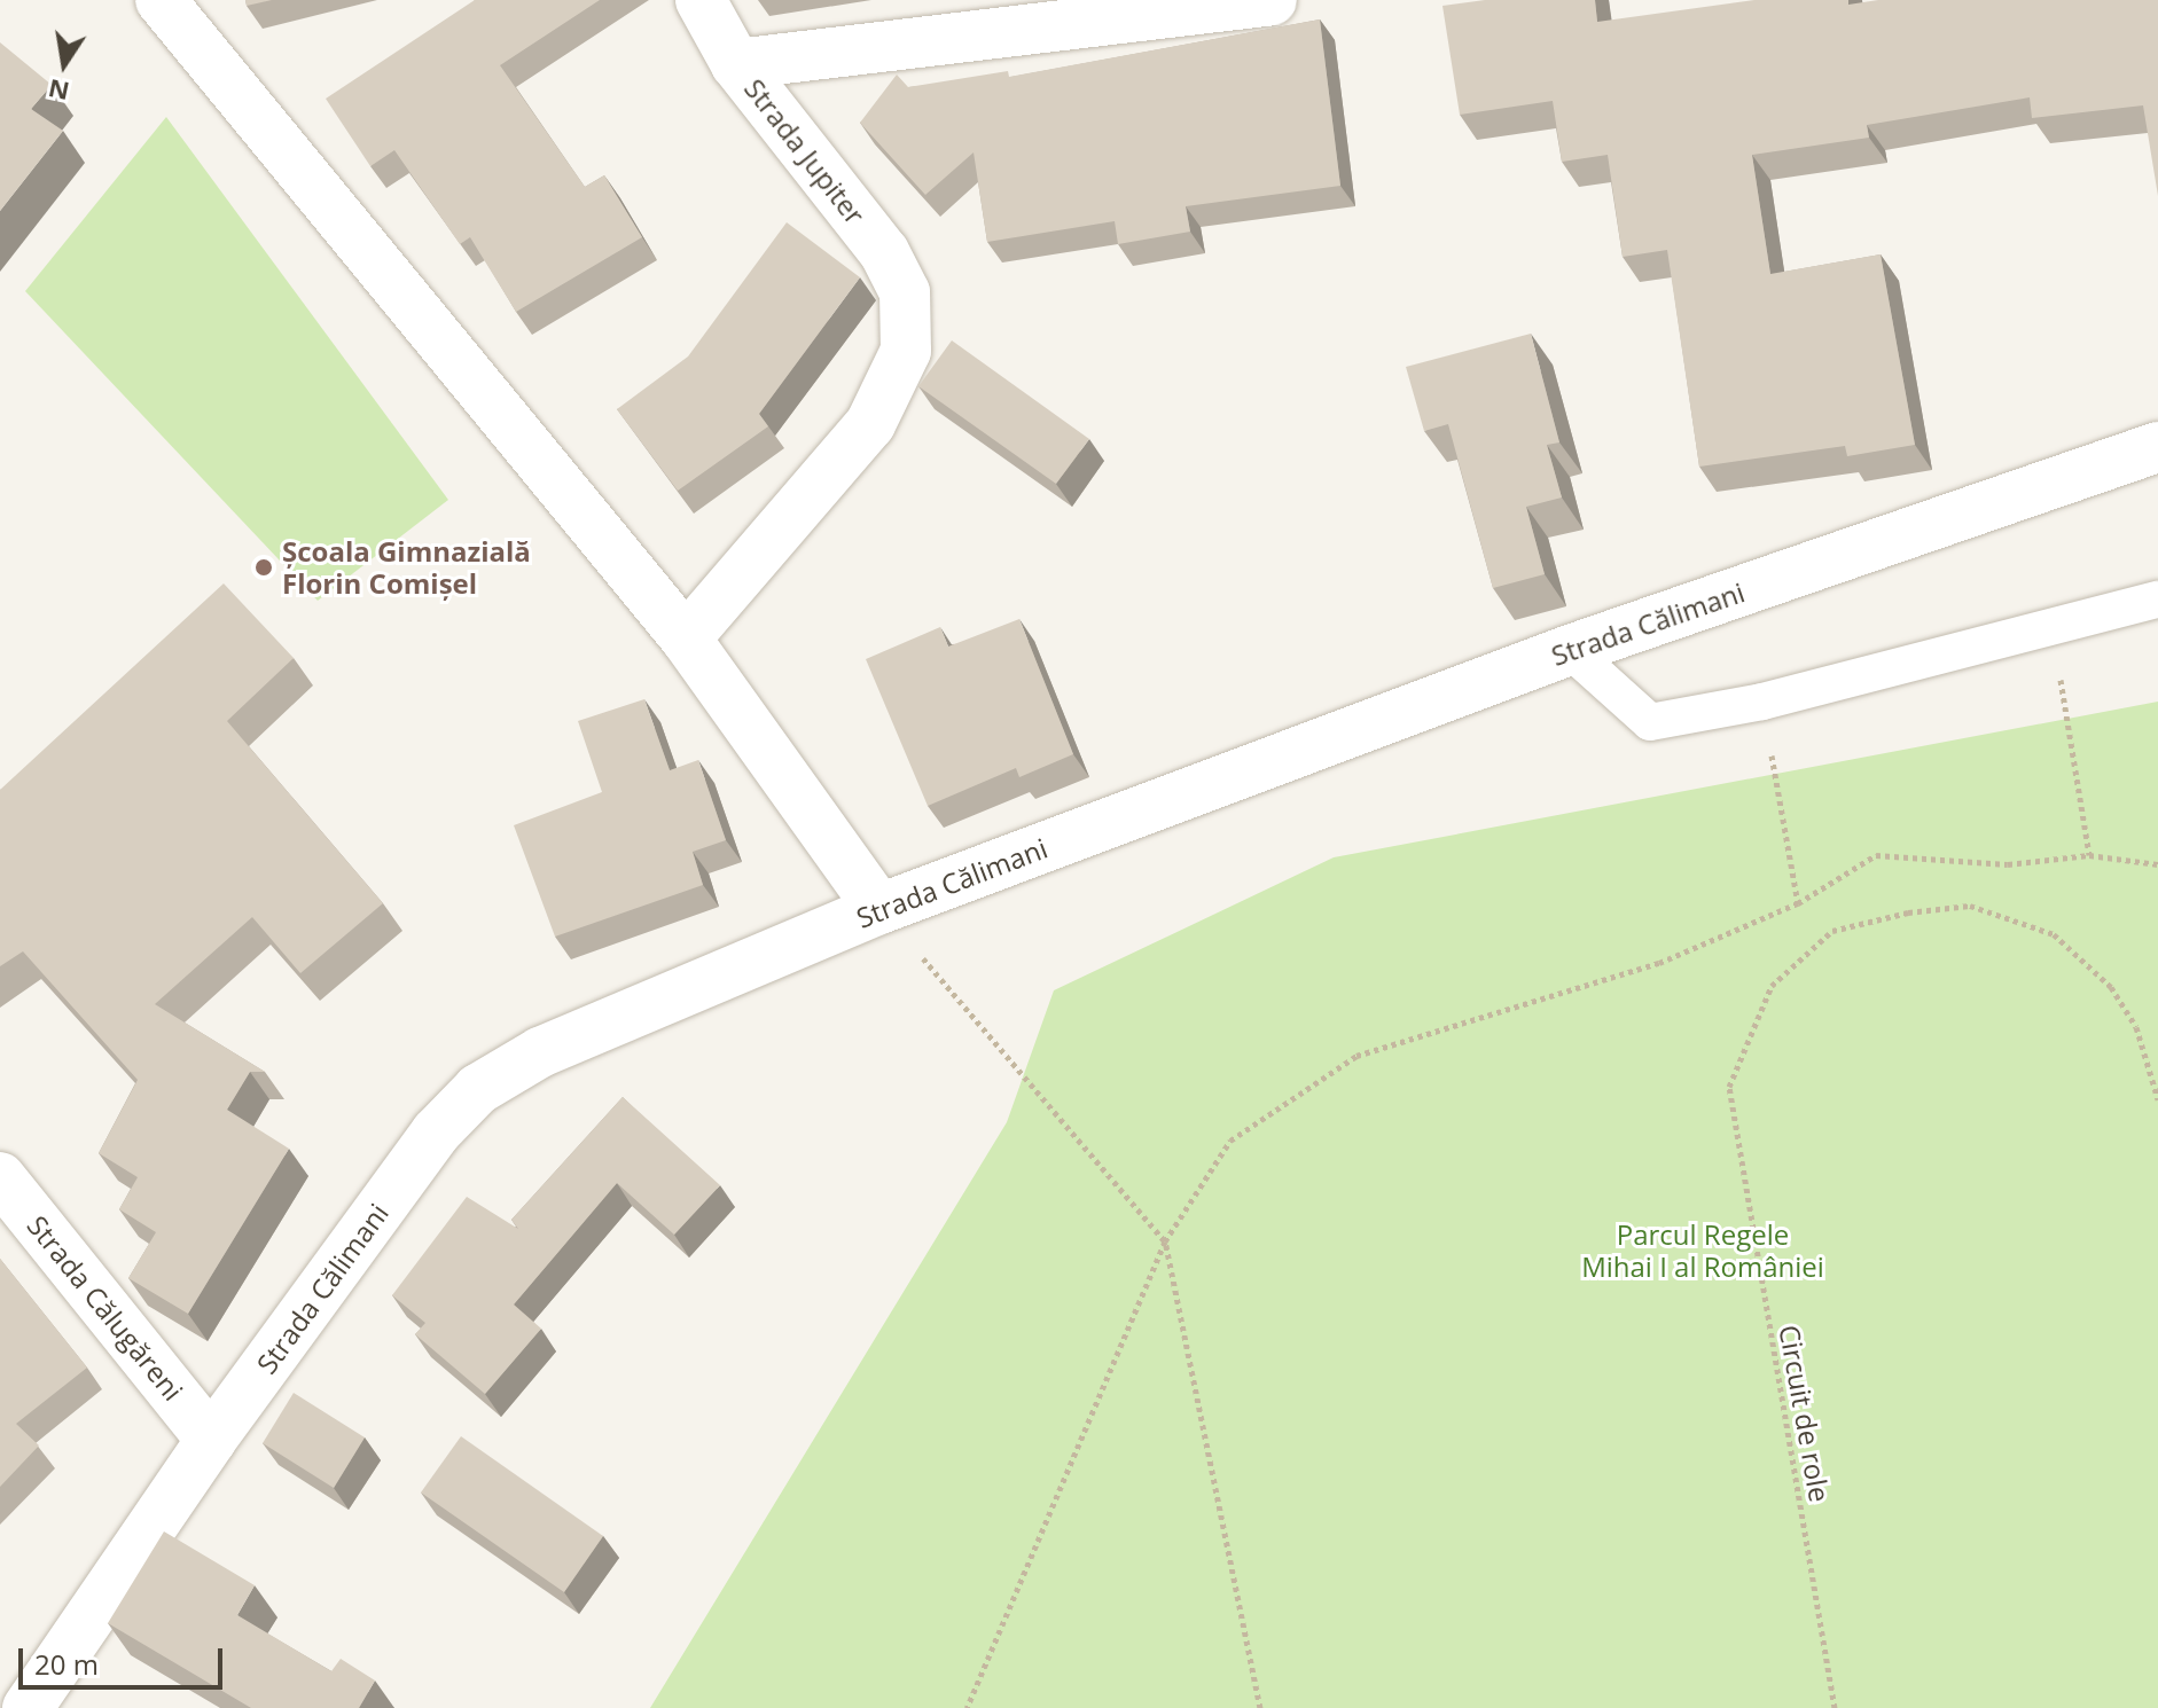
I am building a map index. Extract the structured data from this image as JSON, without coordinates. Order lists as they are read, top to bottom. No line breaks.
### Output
{"streets":{"street":["Strada Jupiter","Strada Călimani","Strada Călugăreni"],"path":["Circuit de role"]},"crossings":[["Strada Călimani","Strada Călugăreni"]],"parks":["Parcul Regele Mihai I al României"],"places":["Școala Gimnazială Florin Comișel"],"scale_bar":"20 m","north":"bottom"}
